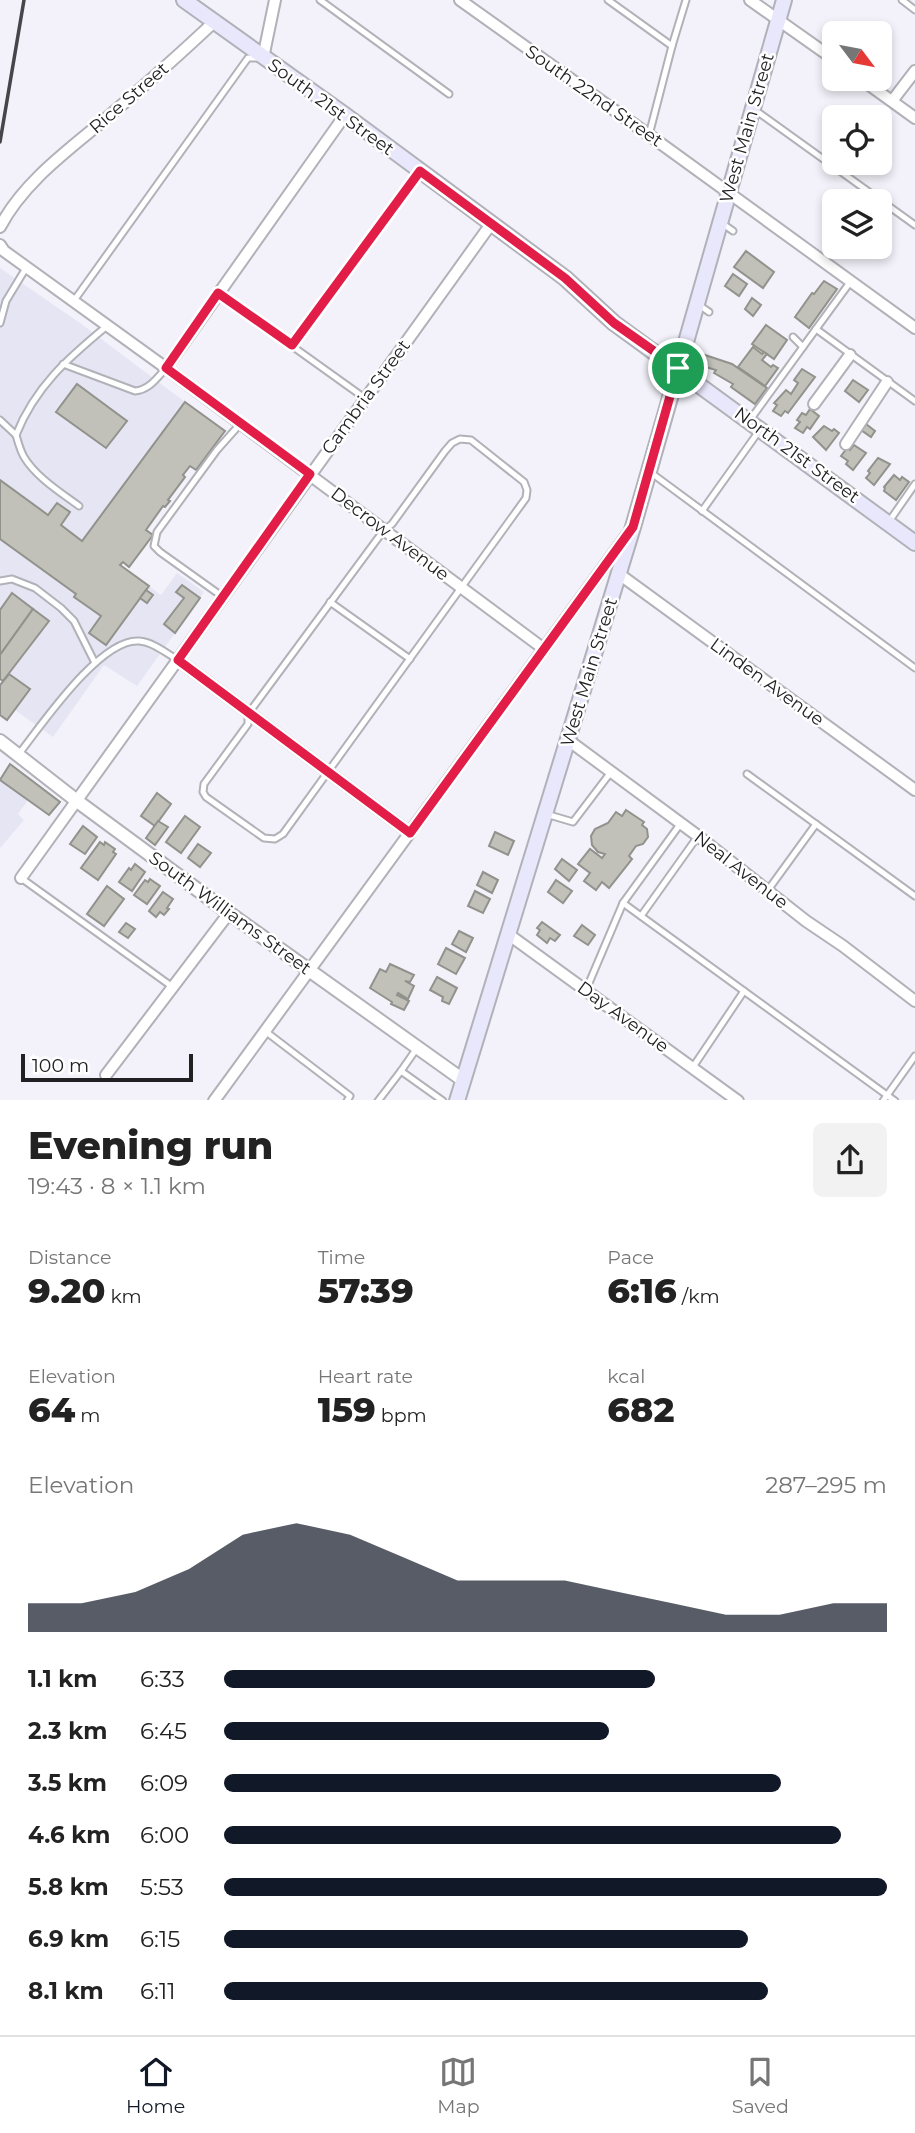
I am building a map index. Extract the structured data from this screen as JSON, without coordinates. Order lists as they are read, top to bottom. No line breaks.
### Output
{"streets":{"main road":["South 21st Street","West Main Street","North 21st Street"],"street":["South 22nd Street","Rice Street","Cambria Street","Decrow Avenue","Linden Avenue","Neal Avenue","South Williams Street","Day Avenue"]},"crossings":[["South 22nd Street","West Main Street"],["Rice Street","South 21st Street"],["South 21st Street","West Main Street"],["South 21st Street","Cambria Street"],["South 21st Street","North 21st Street"],["West Main Street","North 21st Street"],["West Main Street","Linden Avenue"],["West Main Street","Neal Avenue"],["West Main Street","South Williams Street"],["West Main Street","Day Avenue"],["Cambria Street","Decrow Avenue"],["Cambria Street","South Williams Street"]],"scale_bar":"100 m","north":"bottom right","page":{"scale":"100 m","heading":["Evening run","19:43 · 8 × 1.1 km"],"stats":[["Distance","9.20 km"],["Time","57:39"],["Pace","6:16 /km"],["Elevation","64 m"],["Heart rate","159 bpm"],["kcal","682"]],"chart":["Elevation","287–295 m"],"list":[{"name":"1.1 km","note":"6:33"},{"name":"2.3 km","note":"6:45"},{"name":"3.5 km","note":"6:09"},{"name":"4.6 km","note":"6:00"},{"name":"5.8 km","note":"5:53"},{"name":"6.9 km","note":"6:15"},{"name":"8.1 km","note":"6:11"}],"tabs":["Home","Map","Saved"]}}
